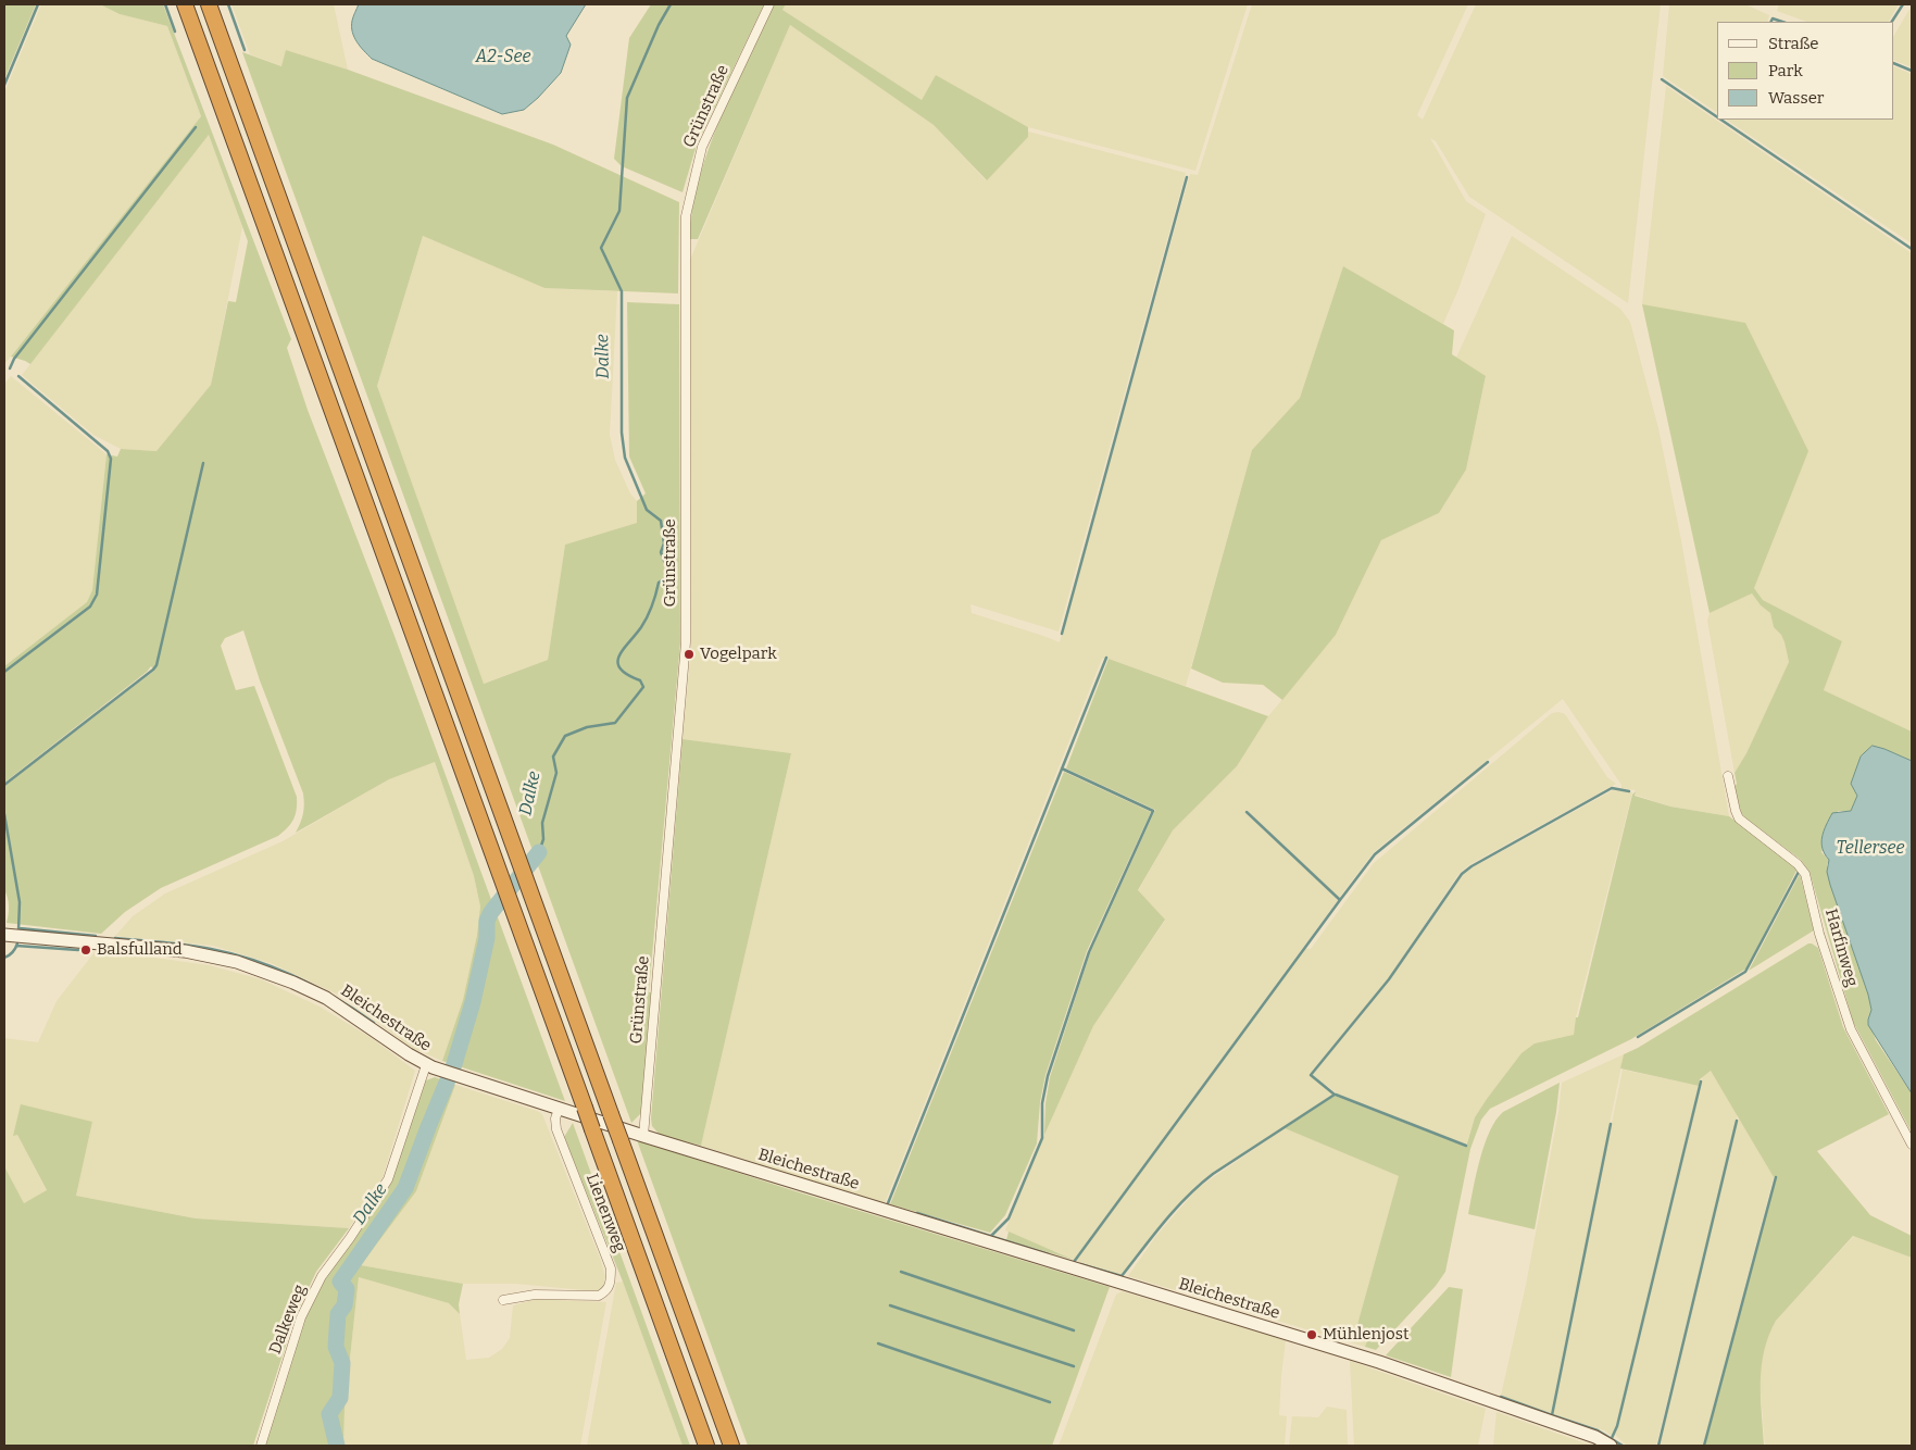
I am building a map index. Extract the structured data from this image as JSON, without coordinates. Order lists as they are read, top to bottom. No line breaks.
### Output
{"streets":{"street":["Grünstraße","Harfinweg","Bleichestraße","Lienenweg","Dalkeweg"]},"crossings":[["Grünstraße","Bleichestraße"],["Bleichestraße","Lienenweg"],["Bleichestraße","Dalkeweg"]],"water":["A2-See","Dalke","Tellersee"],"places":["Vogelpark","Balsfulland","Mühlenjost"],"legend":["Straße","Park","Wasser"]}
